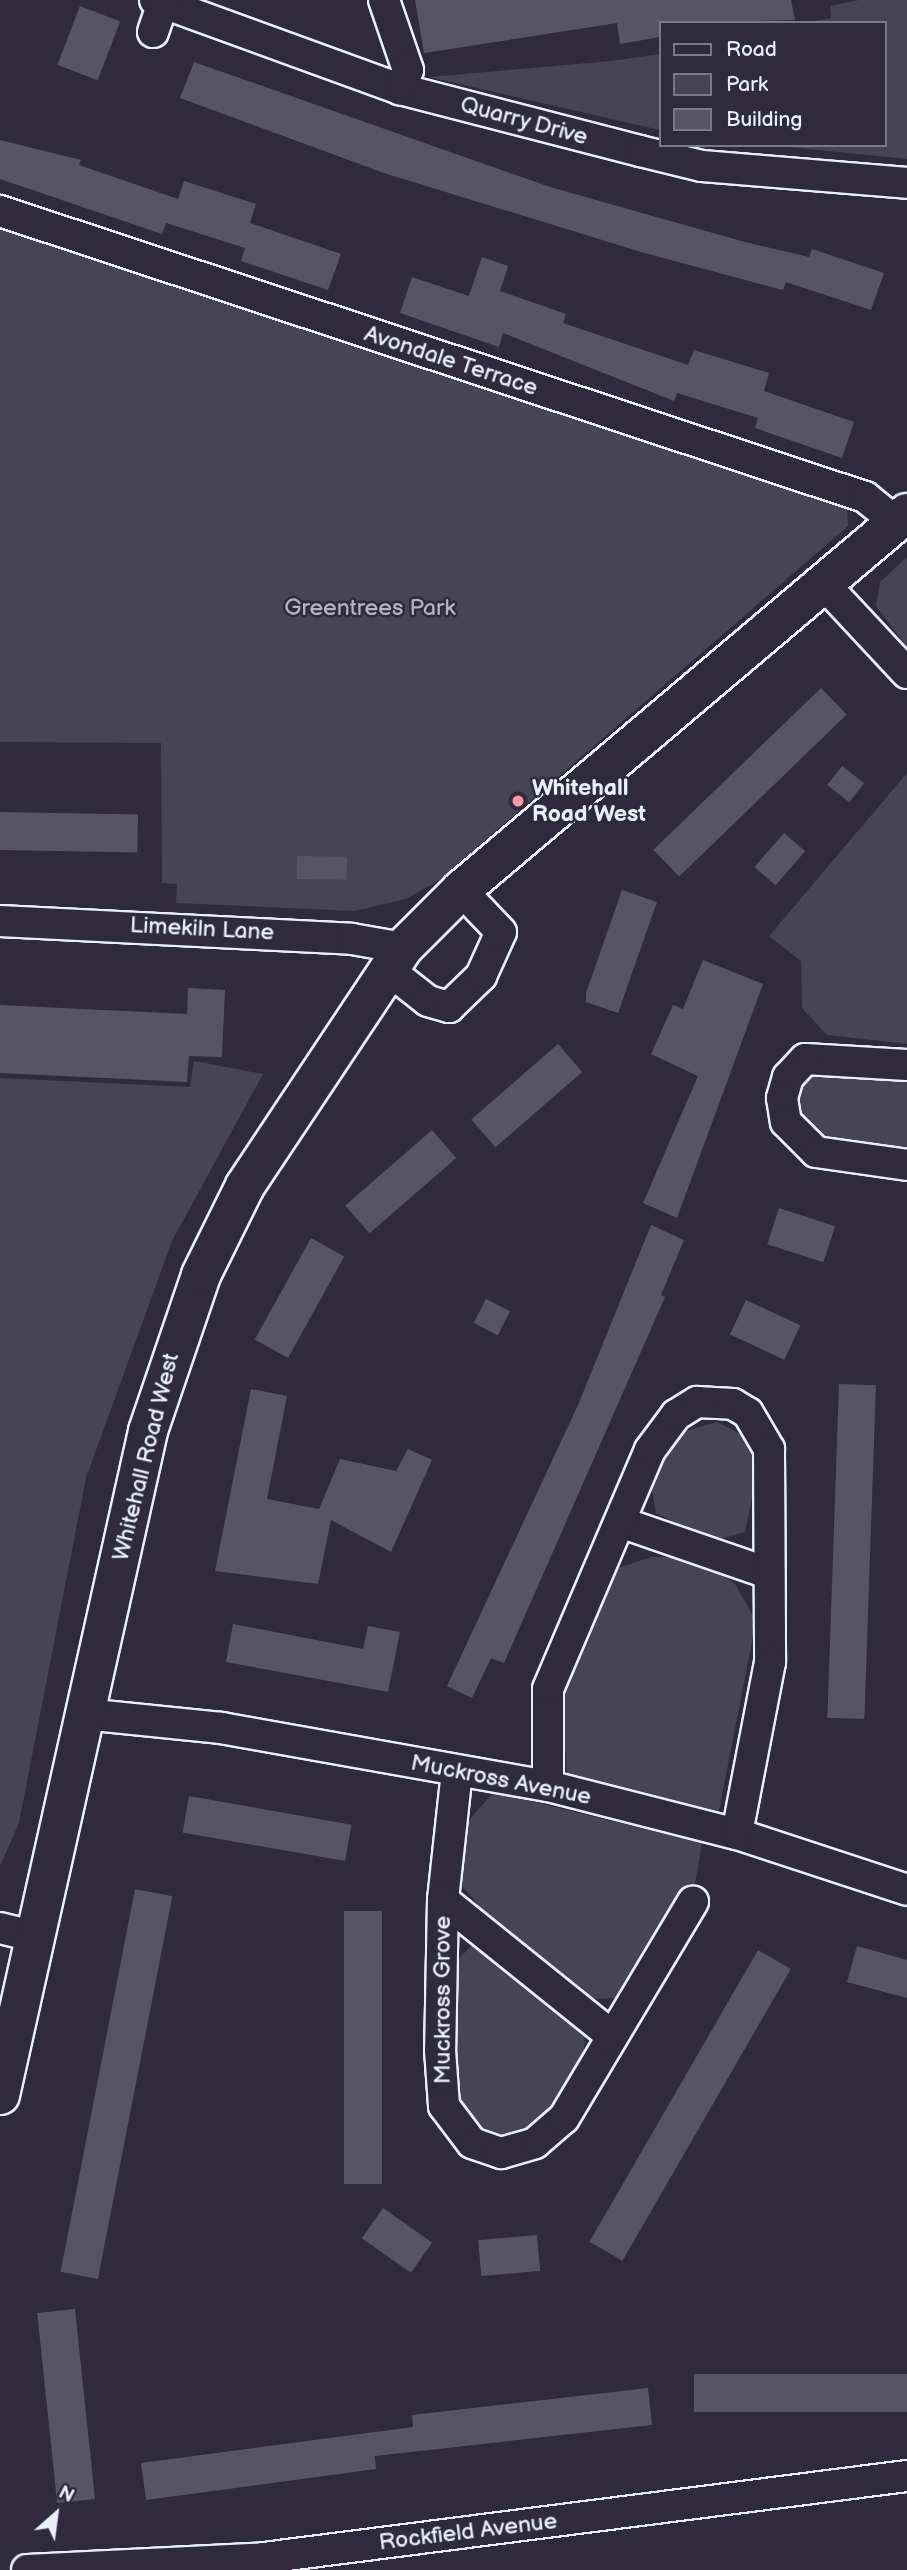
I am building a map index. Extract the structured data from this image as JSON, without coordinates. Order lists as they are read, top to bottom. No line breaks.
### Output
{"streets":{"street":["Quarry Drive","Avondale Terrace","Limekiln Lane","Whitehall Road West","Muckross Avenue","Muckross Grove","Rockfield Avenue"]},"crossings":[["Avondale Terrace","Whitehall Road West"],["Limekiln Lane","Whitehall Road West"],["Whitehall Road West","Muckross Avenue"],["Muckross Avenue","Muckross Grove"]],"parks":["Greentrees Park"],"places":["Whitehall Road West"],"legend":["Road","Park","Building"],"north":"top right"}
